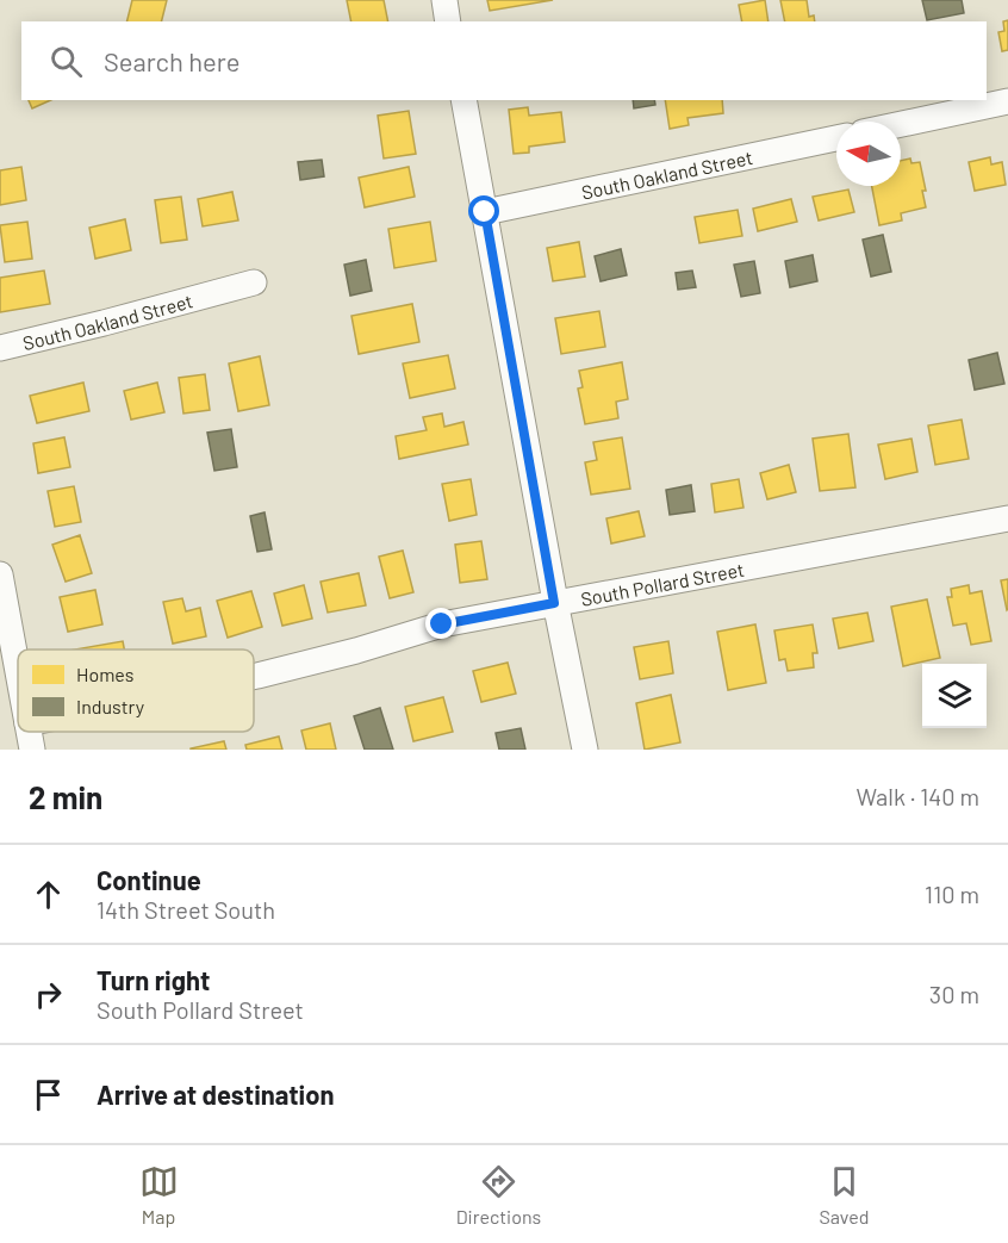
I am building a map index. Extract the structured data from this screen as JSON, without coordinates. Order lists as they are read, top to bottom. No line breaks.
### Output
{"streets":{"street":["South Oakland Street","South Pollard Street"]},"legend":["Homes","Industry"],"north":"left","page":{"search":"Search here","heading":["2 min","Walk · 140 m"],"list":[["Continue","14th Street South","110 m"],["Turn right","South Pollard Street","30 m"],"Arrive at destination"],"nav":["Map","Directions","Saved"]}}
